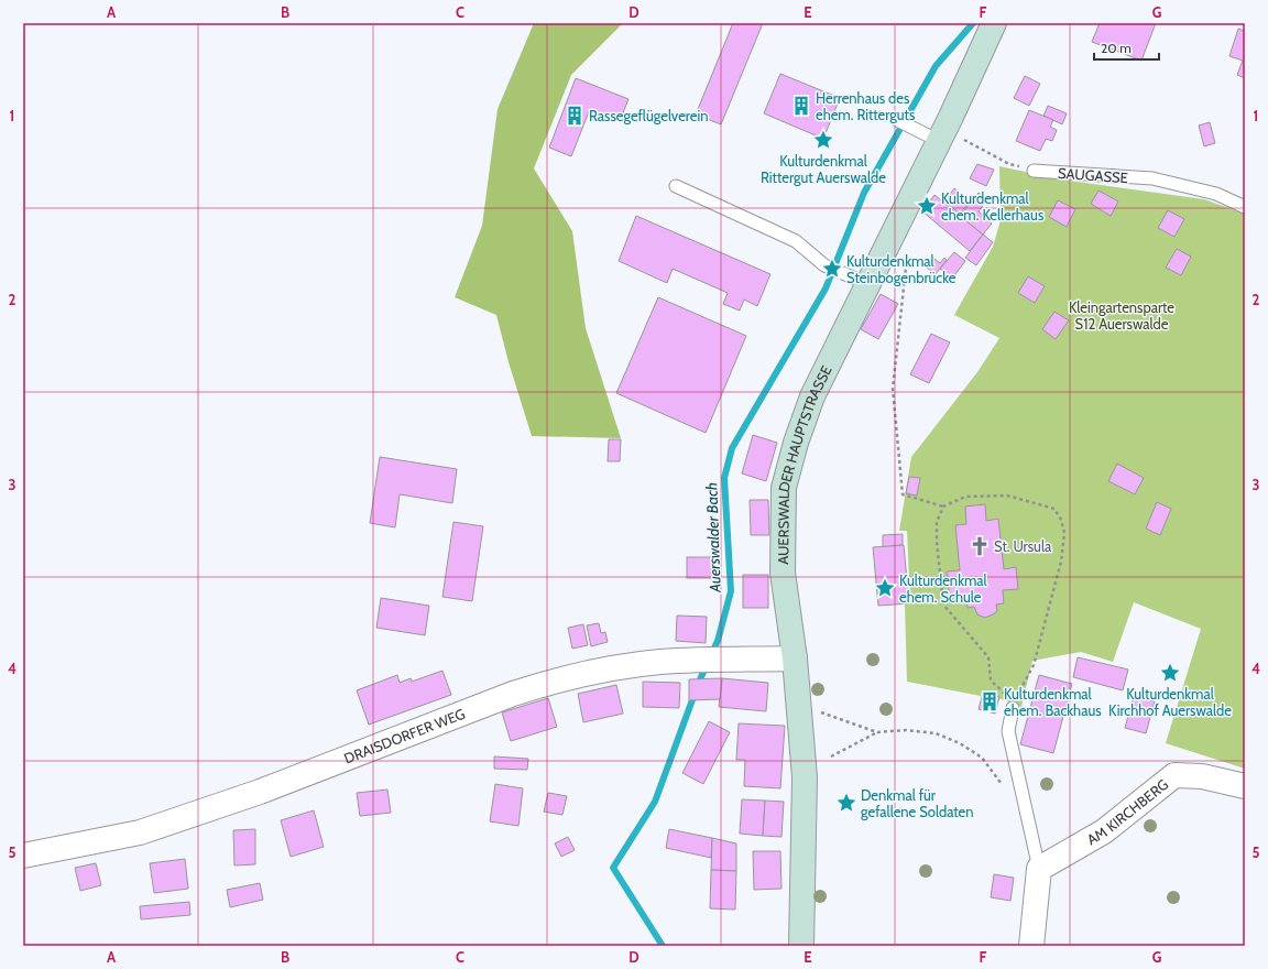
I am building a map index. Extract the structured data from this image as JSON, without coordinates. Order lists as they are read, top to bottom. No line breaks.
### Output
{"streets":{"main road":["AUERSWALDER HAUPTSTRASSE"],"street":["DRAISDORFER WEG","AM KIRCHBERG"],"lane":["SAUGASSE"]},"crossings":[["AUERSWALDER HAUPTSTRASSE","DRAISDORFER WEG"]],"water":["Auerswalder Bach"],"parks":["Kleingartensparte S12 Auerswalde"],"places":{"building":["Herrenhaus des ehem. Ritterguts","Rassegeflügelverein","Kulturdenkmal ehem. Backhaus"],"place":["Kulturdenkmal Rittergut Auerswalde","Kulturdenkmal ehem. Kellerhaus","Kulturdenkmal Steinbogenbrücke","Kulturdenkmal ehem. Schule","Kulturdenkmal Kirchhof Auerswalde","Denkmal für gefallene Soldaten"],"church":["St. Ursula"]},"scale_bar":"20 m","grid":{"columns":["A","B","C","D","E","F","G"],"rows":["1","2","3","4","5"]}}
